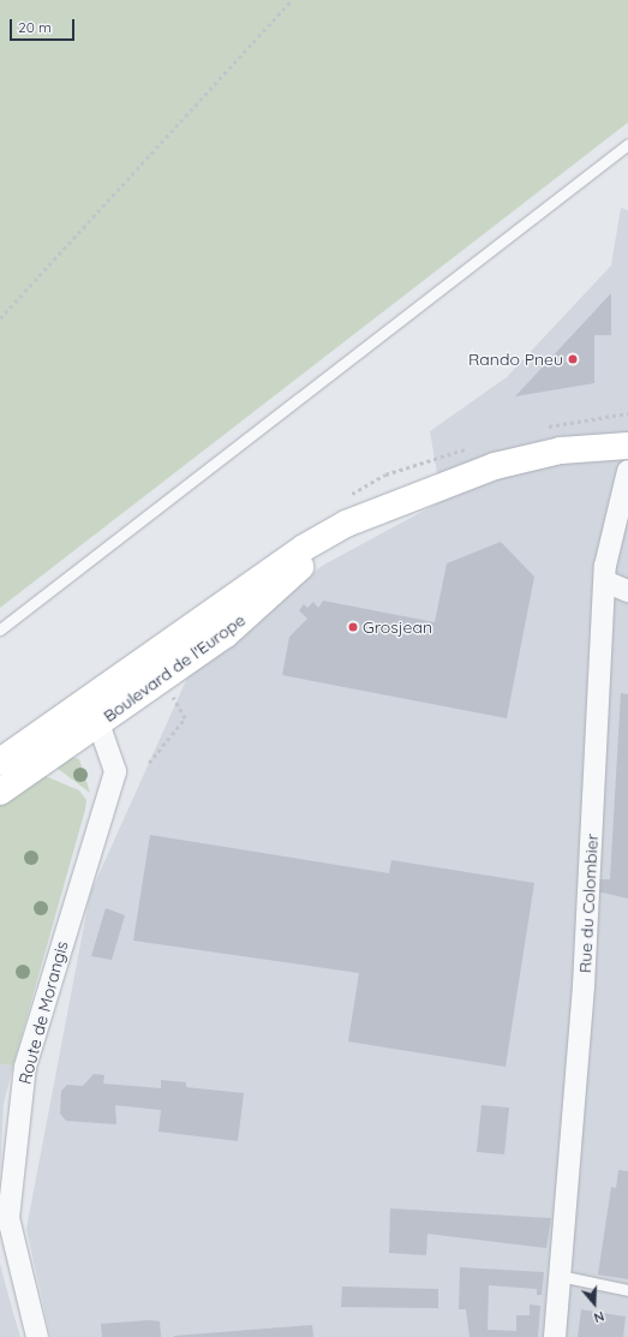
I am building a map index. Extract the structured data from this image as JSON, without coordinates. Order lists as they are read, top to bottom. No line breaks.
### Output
{"streets":{"main road":["Boulevard de l'Europe"],"street":["Rue du Colombier","Route de Morangis"]},"crossings":[["Boulevard de l'Europe","Route de Morangis"]],"places":["Rando Pneu","Grosjean"],"scale_bar":"20 m","north":"bottom"}
